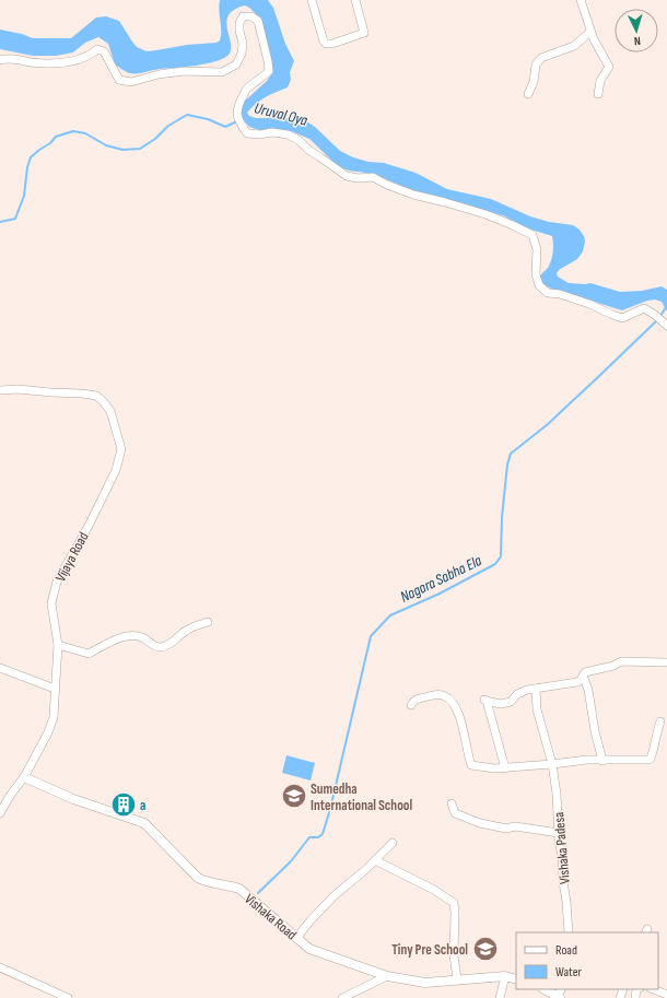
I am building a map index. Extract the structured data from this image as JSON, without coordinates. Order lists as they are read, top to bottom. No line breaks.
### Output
{"streets":{"street":["Vijaya Road","Vishaka Padesa","Vishaka Road"]},"crossings":[["Vijaya Road","Vishaka Road"]],"water":["Uruval Oya","Nagara Sabha Ela"],"places":{"school or university":["Sumedha International School","Tiny Pre School"],"building":["a"]},"legend":["Road","Water"],"north":"bottom"}
